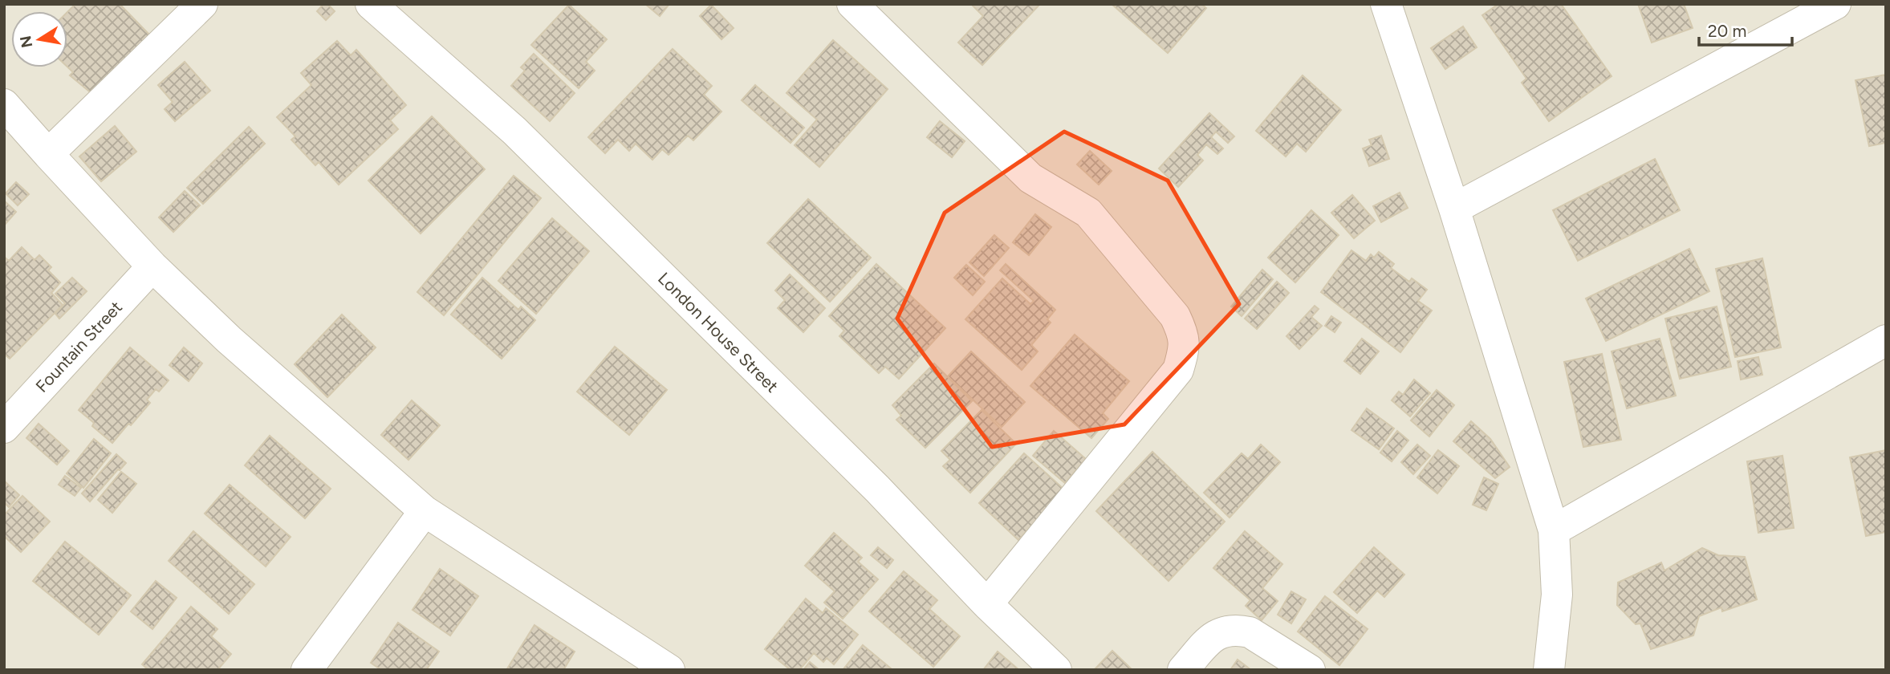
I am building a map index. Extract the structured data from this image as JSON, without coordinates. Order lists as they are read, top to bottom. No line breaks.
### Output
{"streets":{"street":["London House Street","Fountain Street"]},"scale_bar":"20 m","north":"left"}
